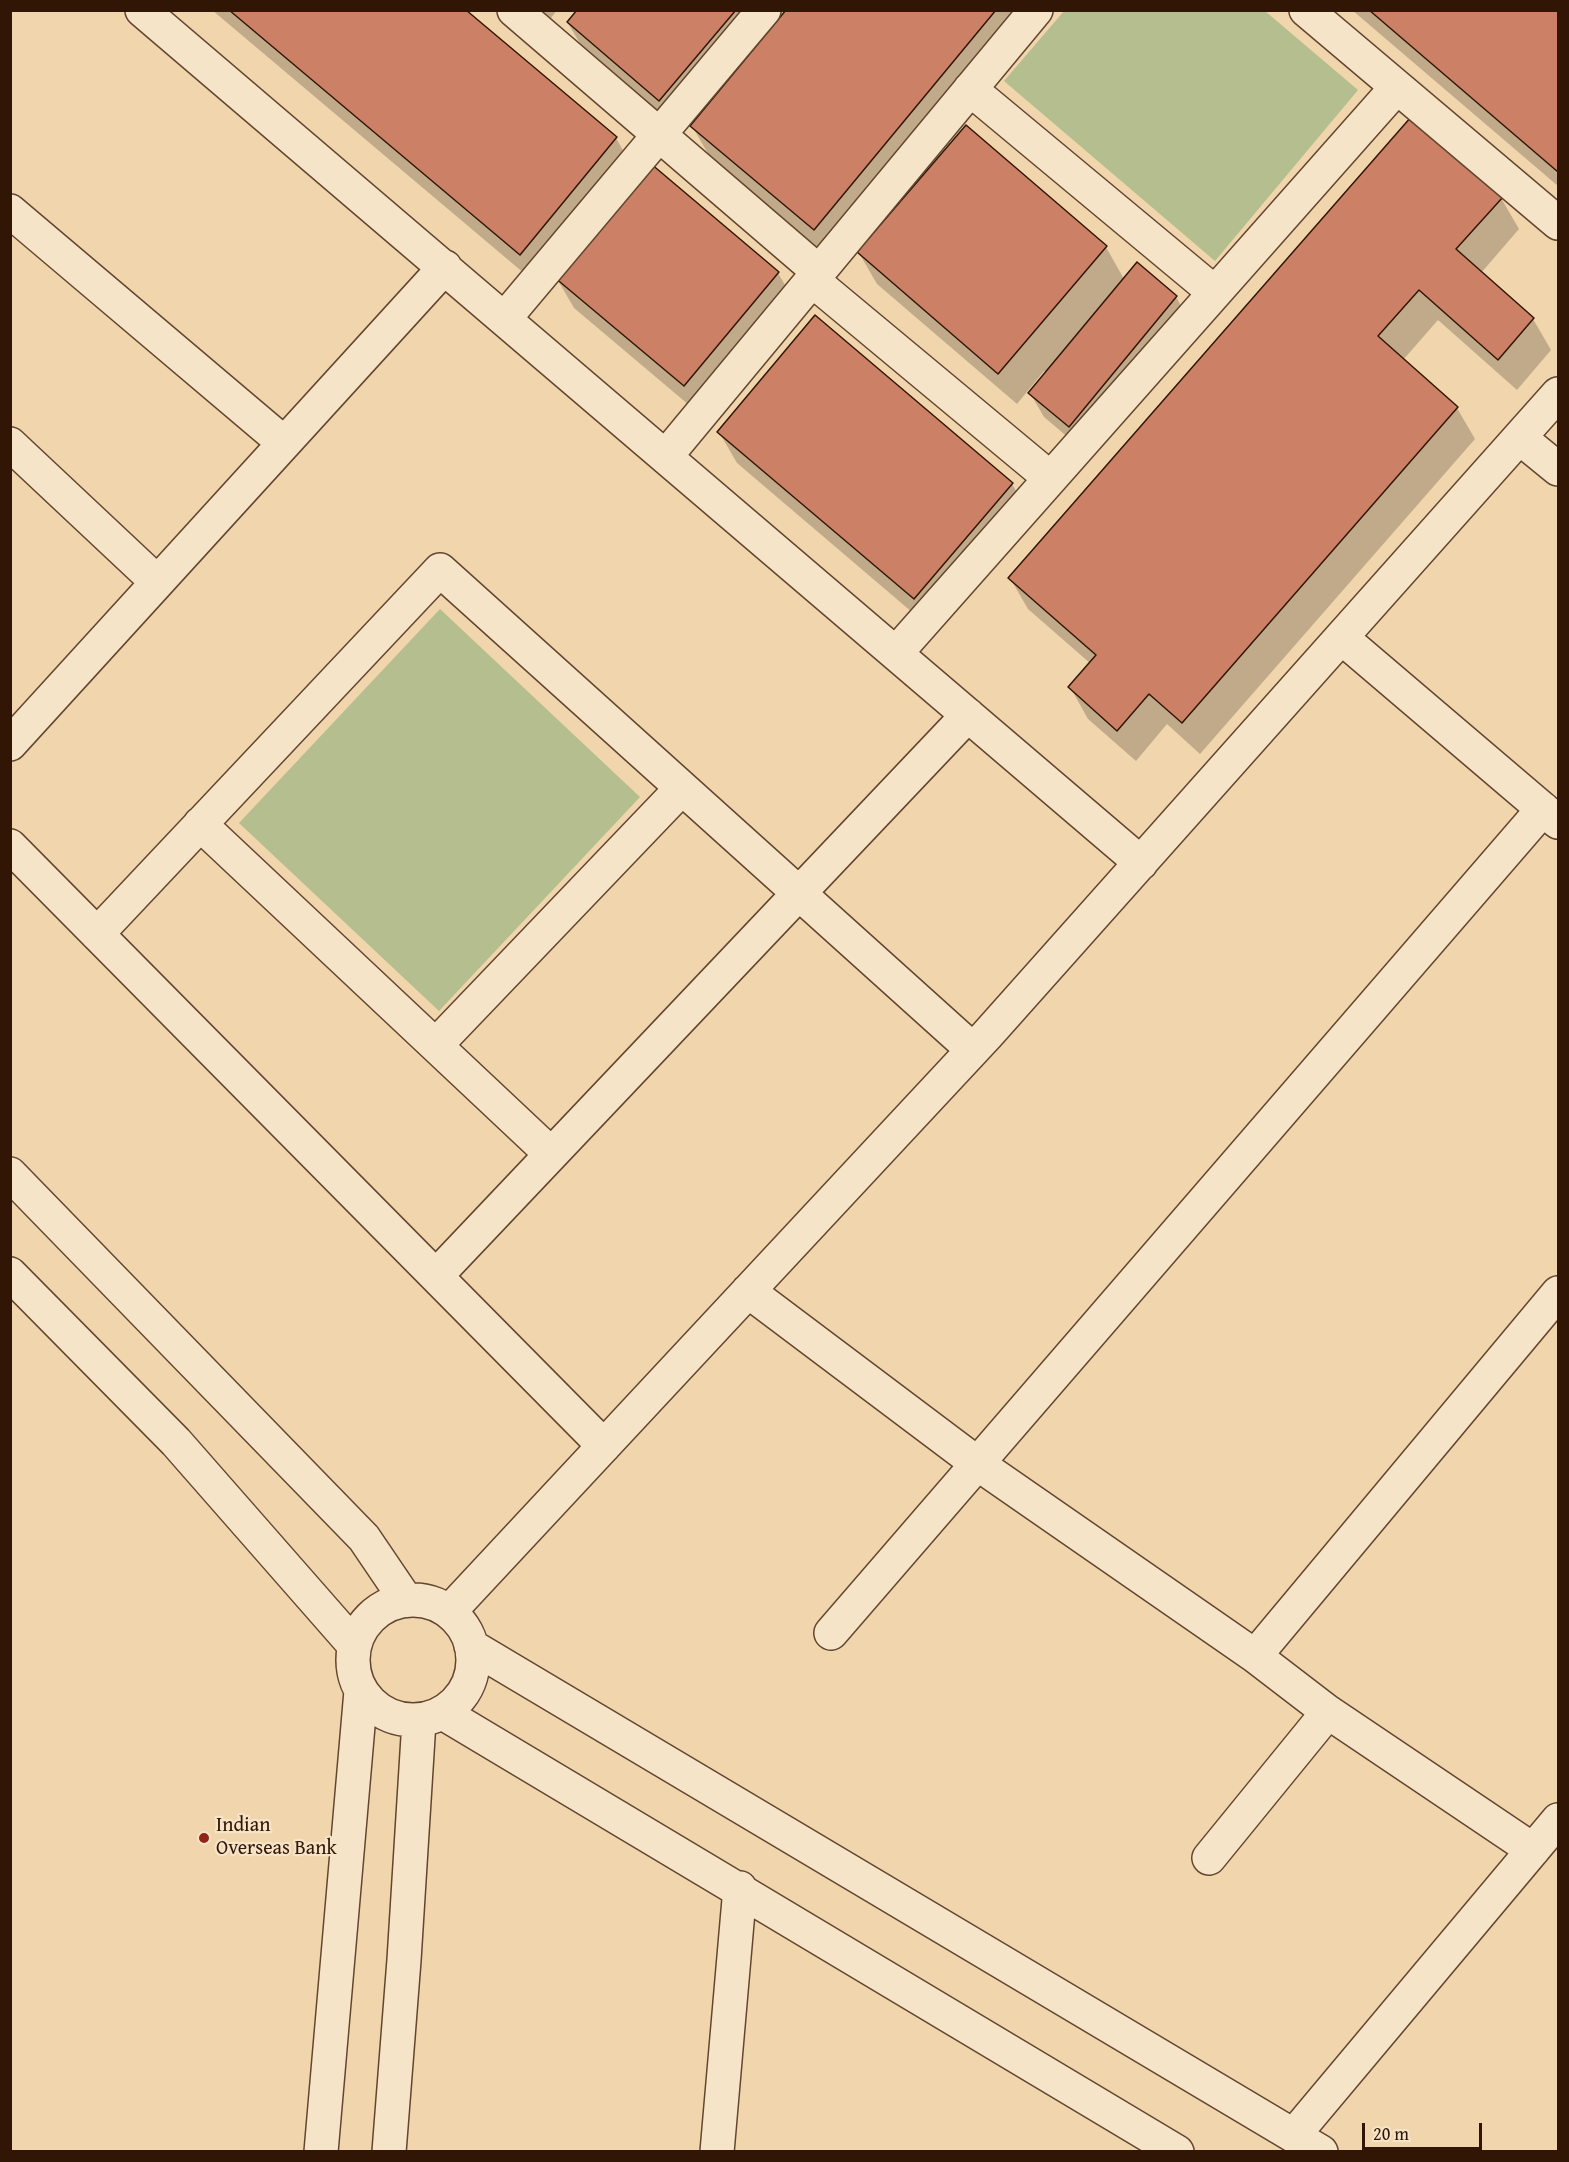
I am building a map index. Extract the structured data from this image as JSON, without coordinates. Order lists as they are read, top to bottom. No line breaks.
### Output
{"places":["Indian Overseas Bank"],"scale_bar":"20 m"}
